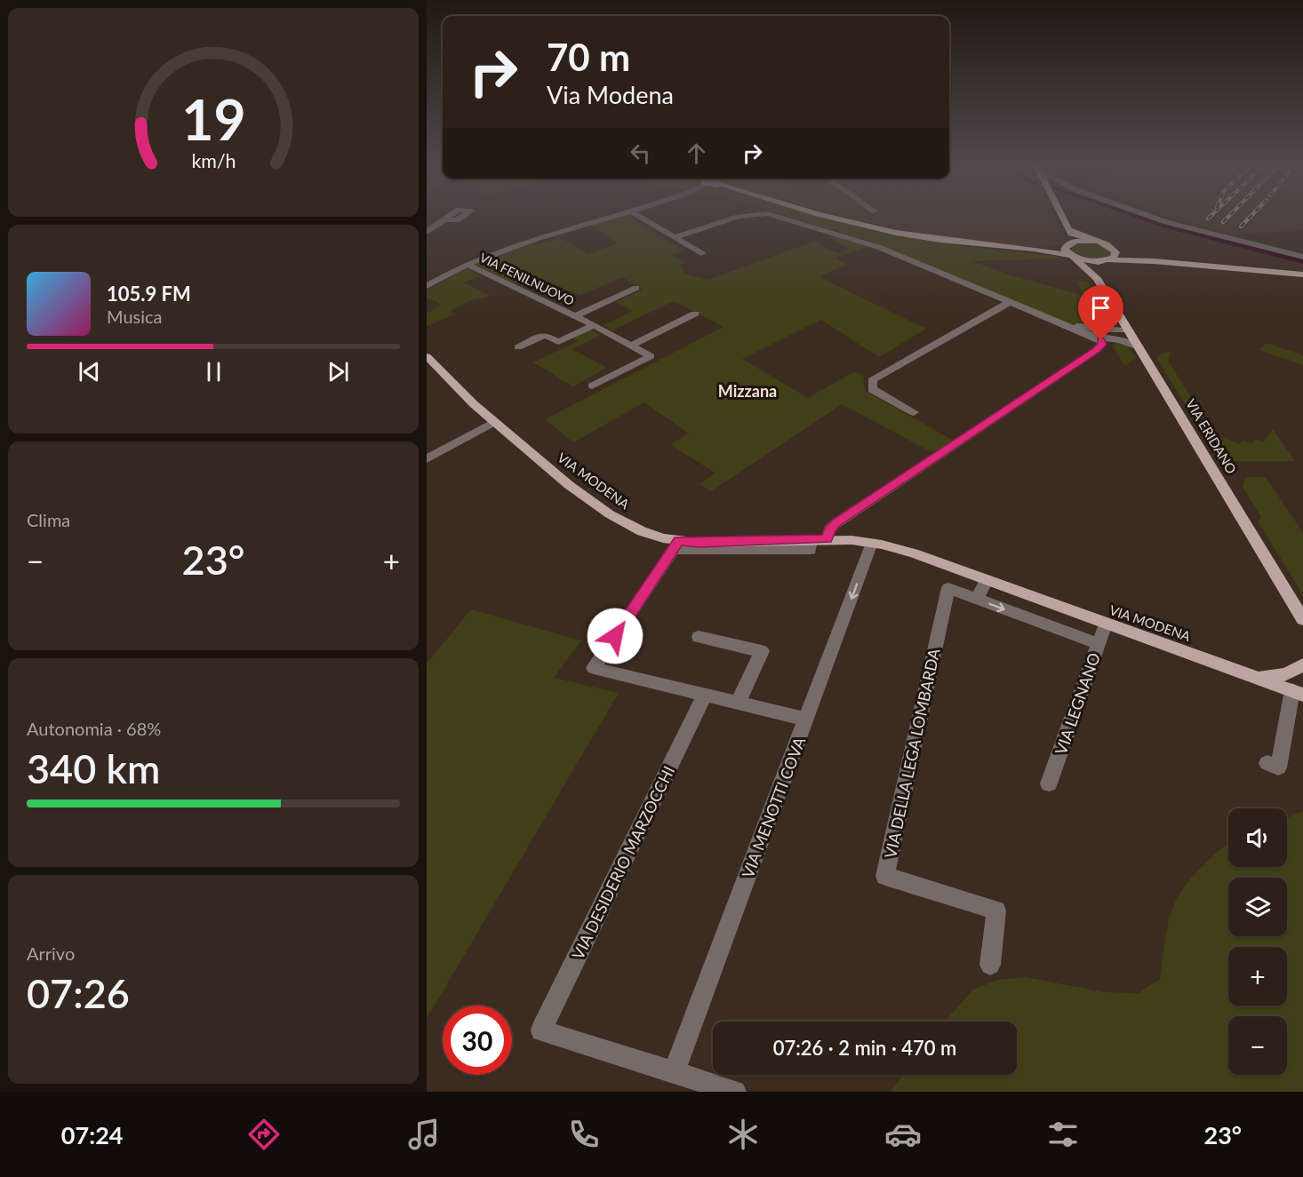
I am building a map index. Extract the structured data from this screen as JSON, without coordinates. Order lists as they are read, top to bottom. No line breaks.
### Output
{"streets":{"main road":["VIA ERIDANO","VIA MODENA"],"street":["VIA FENILNUOVO","VIA LEGNANO","VIA DELLA LEGA LOMBARDA","VIA MENOTTI COVA","VIA DESIDERIO MARZOCCHI"]},"crossings":[["VIA MODENA","VIA LEGNANO"],["VIA MODENA","VIA MENOTTI COVA"],["VIA MENOTTI COVA","VIA DESIDERIO MARZOCCHI"]],"districts":["Mizzana"],"page":{"turn":["70 m","Via Modena"],"song":["105.9 FM","Musica"],"tile":["Clima",["Autonomia · 68%","340 km"],["Arrivo","07:26"]],"heat":["−","23°","+"],"map_buttons":["+","−"],"limit":"30","trip":"07:26 · 2 min · 470 m","tabs":["07:24","23°"],"gauge":["19","km/h"]}}
